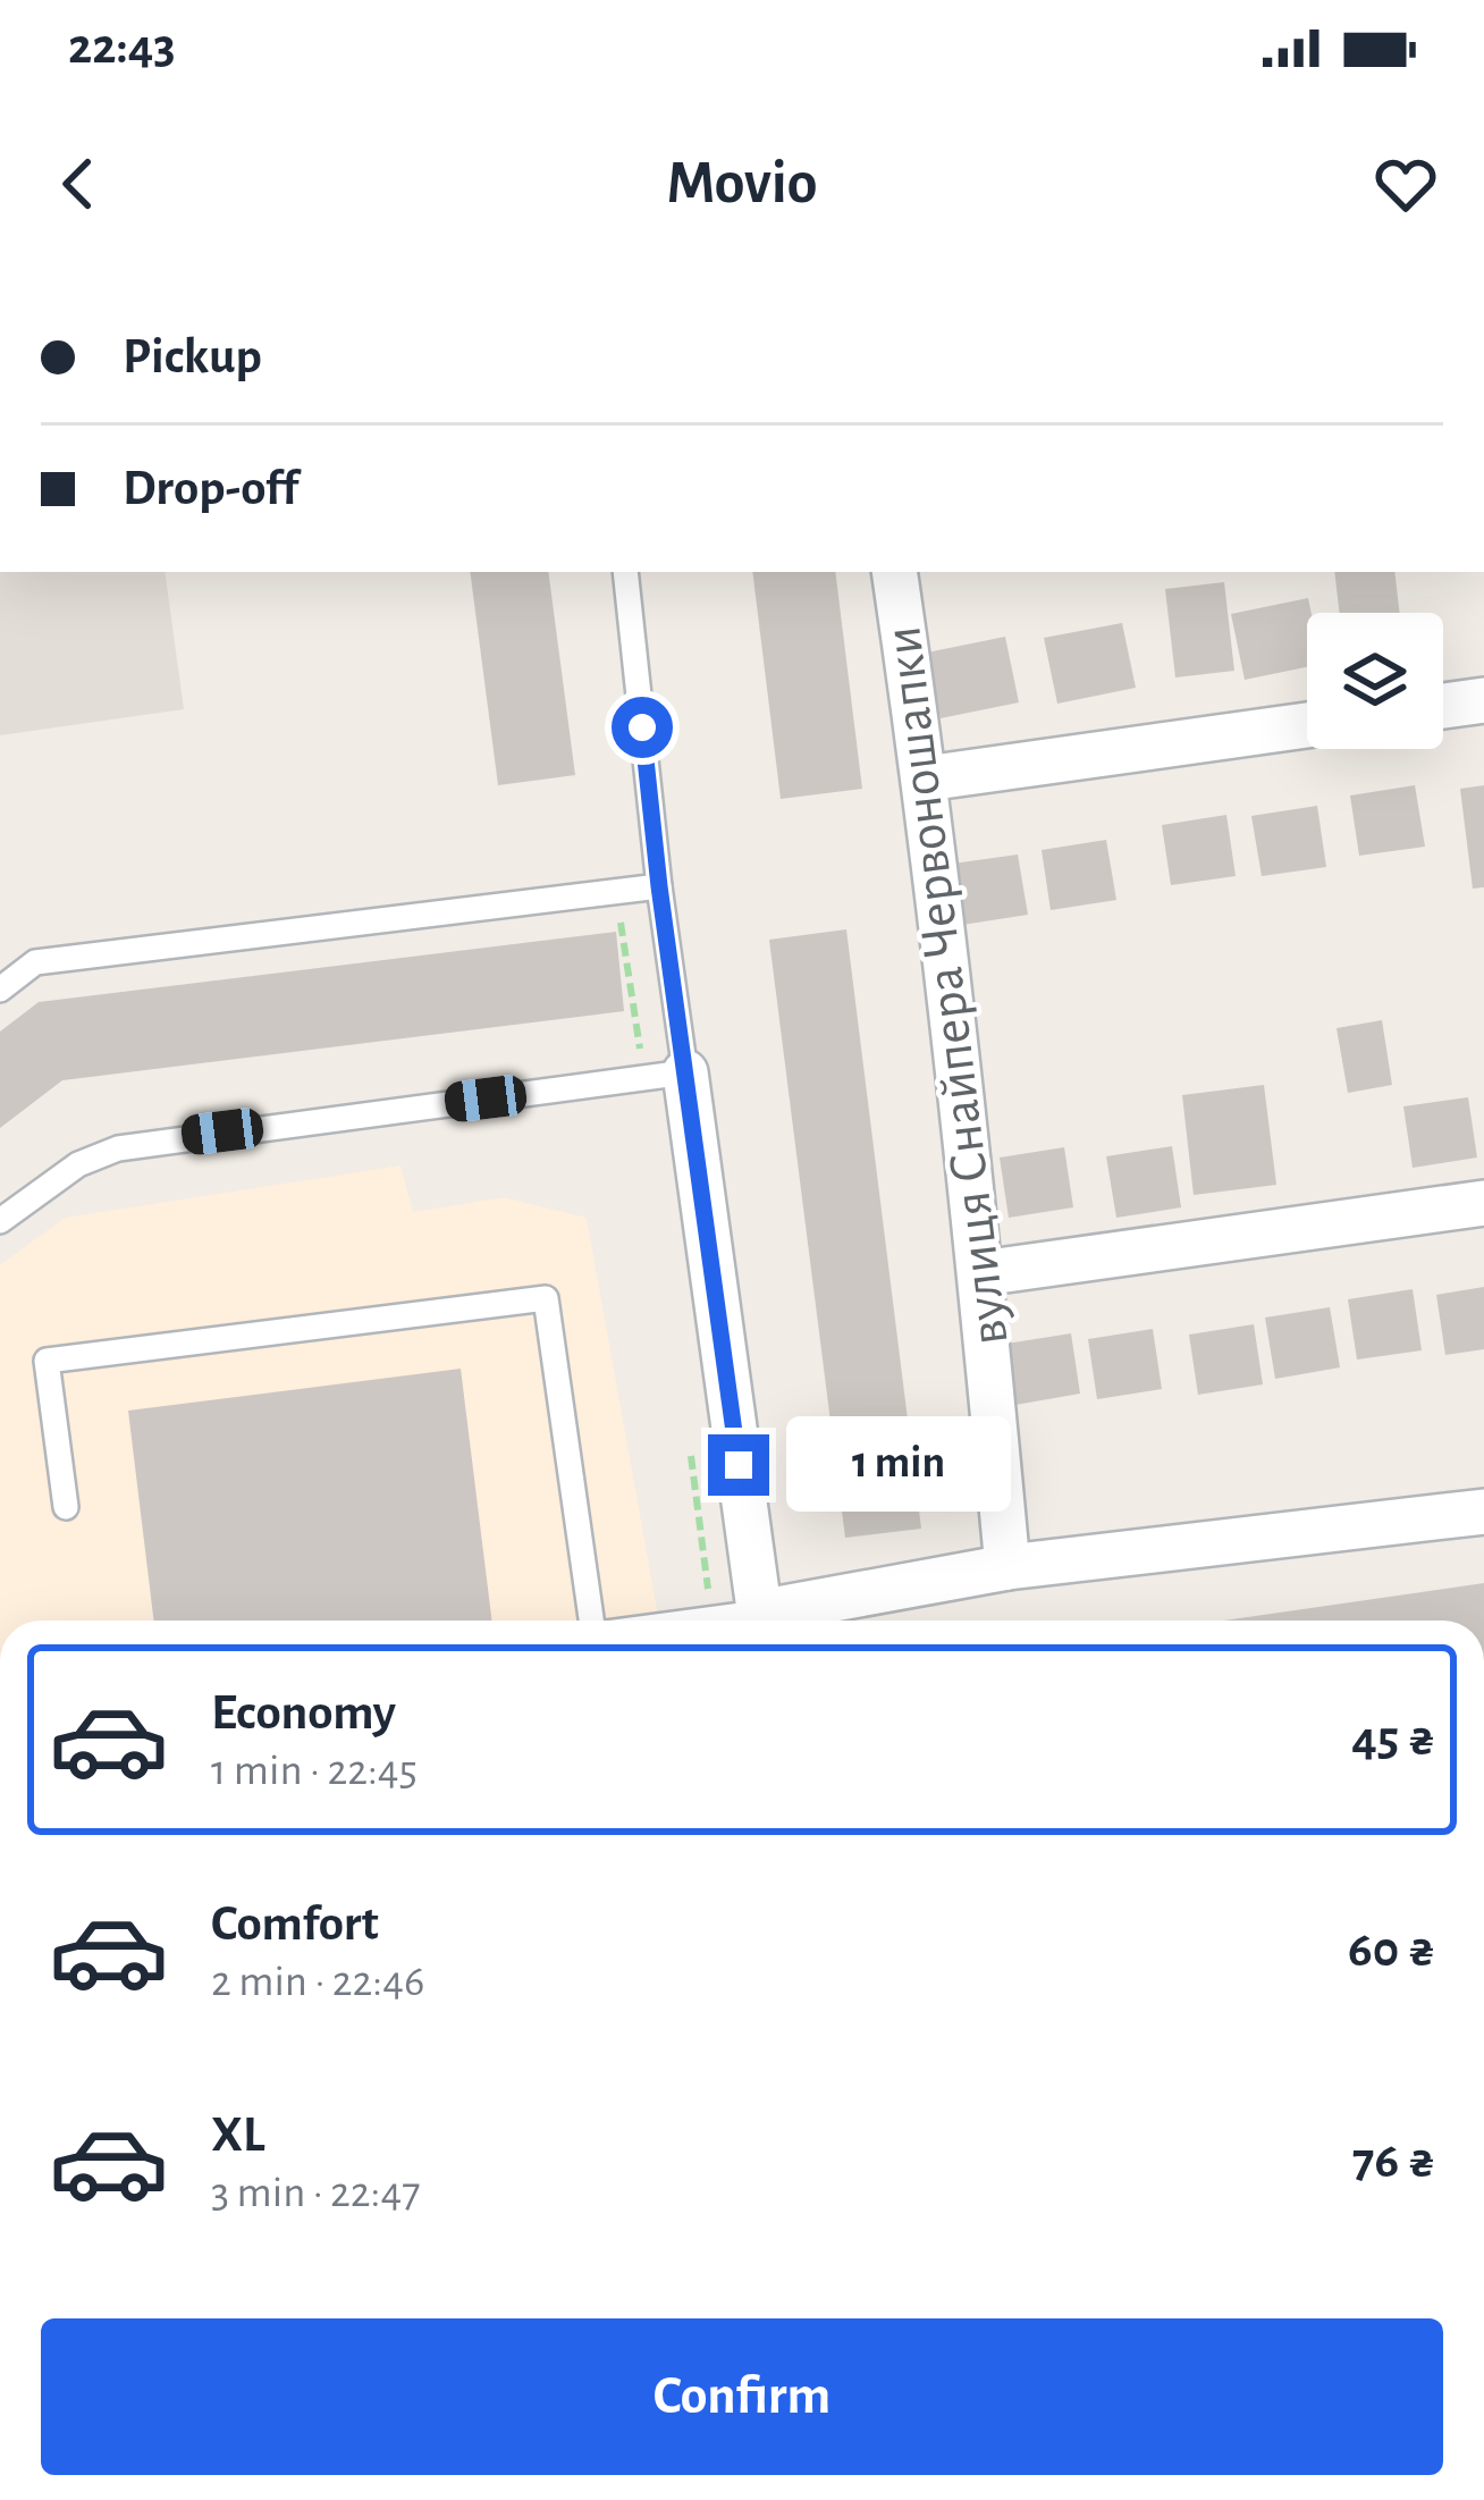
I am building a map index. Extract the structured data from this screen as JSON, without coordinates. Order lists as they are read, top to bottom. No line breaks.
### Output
{"streets":{"street":["вулиця Снайпера Червоношапки"]},"page":{"status":"22:43","header":"Movio","banner":["Pickup","Drop-off"],"bubble":"1 min","list":[{"name":"Economy","note":"1 min · 22:45","value":"45 ₴"},{"name":"Comfort","note":"2 min · 22:46","value":"60 ₴"},{"name":"XL","note":"3 min · 22:47","value":"76 ₴"}],"buttons":"Confirm"}}
